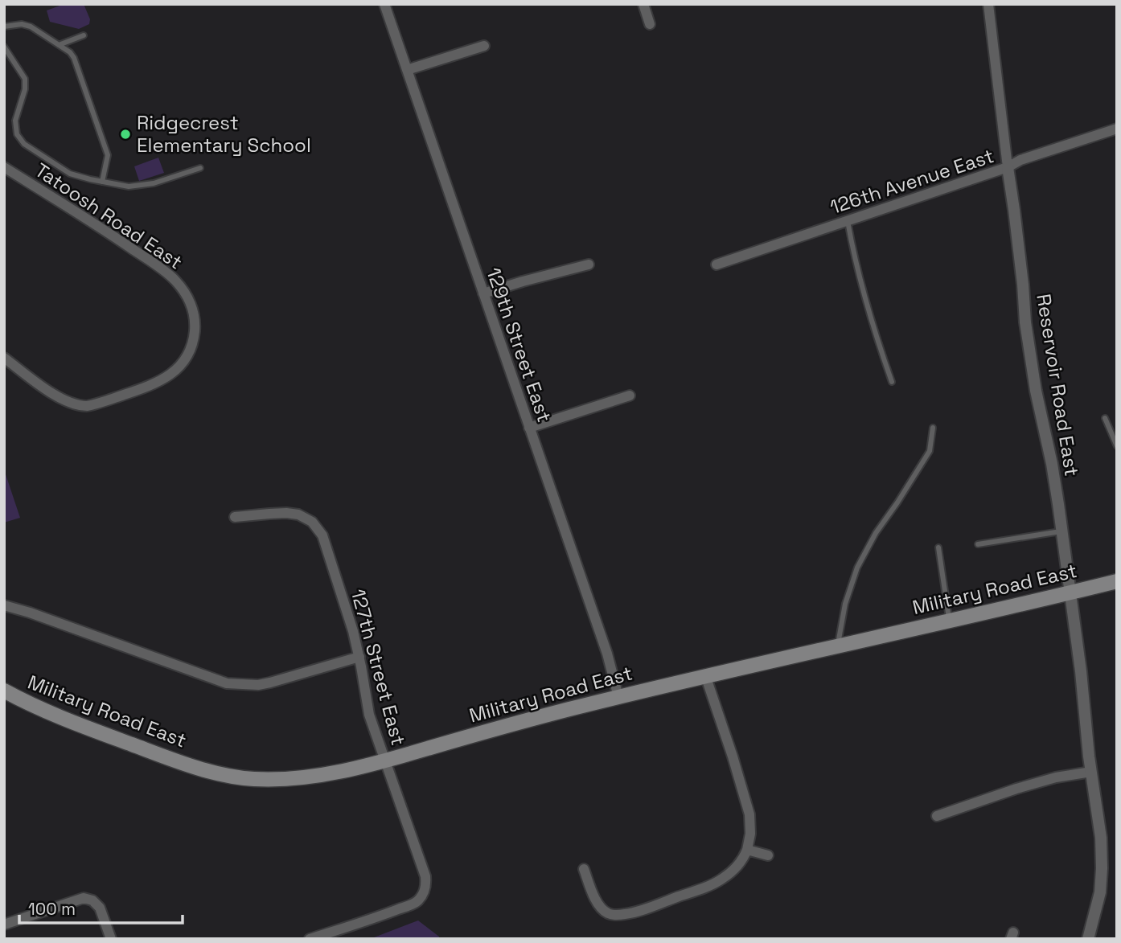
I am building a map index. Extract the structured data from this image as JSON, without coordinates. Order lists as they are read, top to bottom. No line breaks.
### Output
{"streets":{"main road":["Military Road East"],"street":["126th Avenue East","Tatoosh Road East","129th Street East","Reservoir Road East","127th Street East"]},"crossings":[["126th Avenue East","Reservoir Road East"],["129th Street East","Military Road East"],["Reservoir Road East","Military Road East"],["Military Road East","127th Street East"]],"places":["Ridgecrest Elementary School"],"scale_bar":"100 m"}
